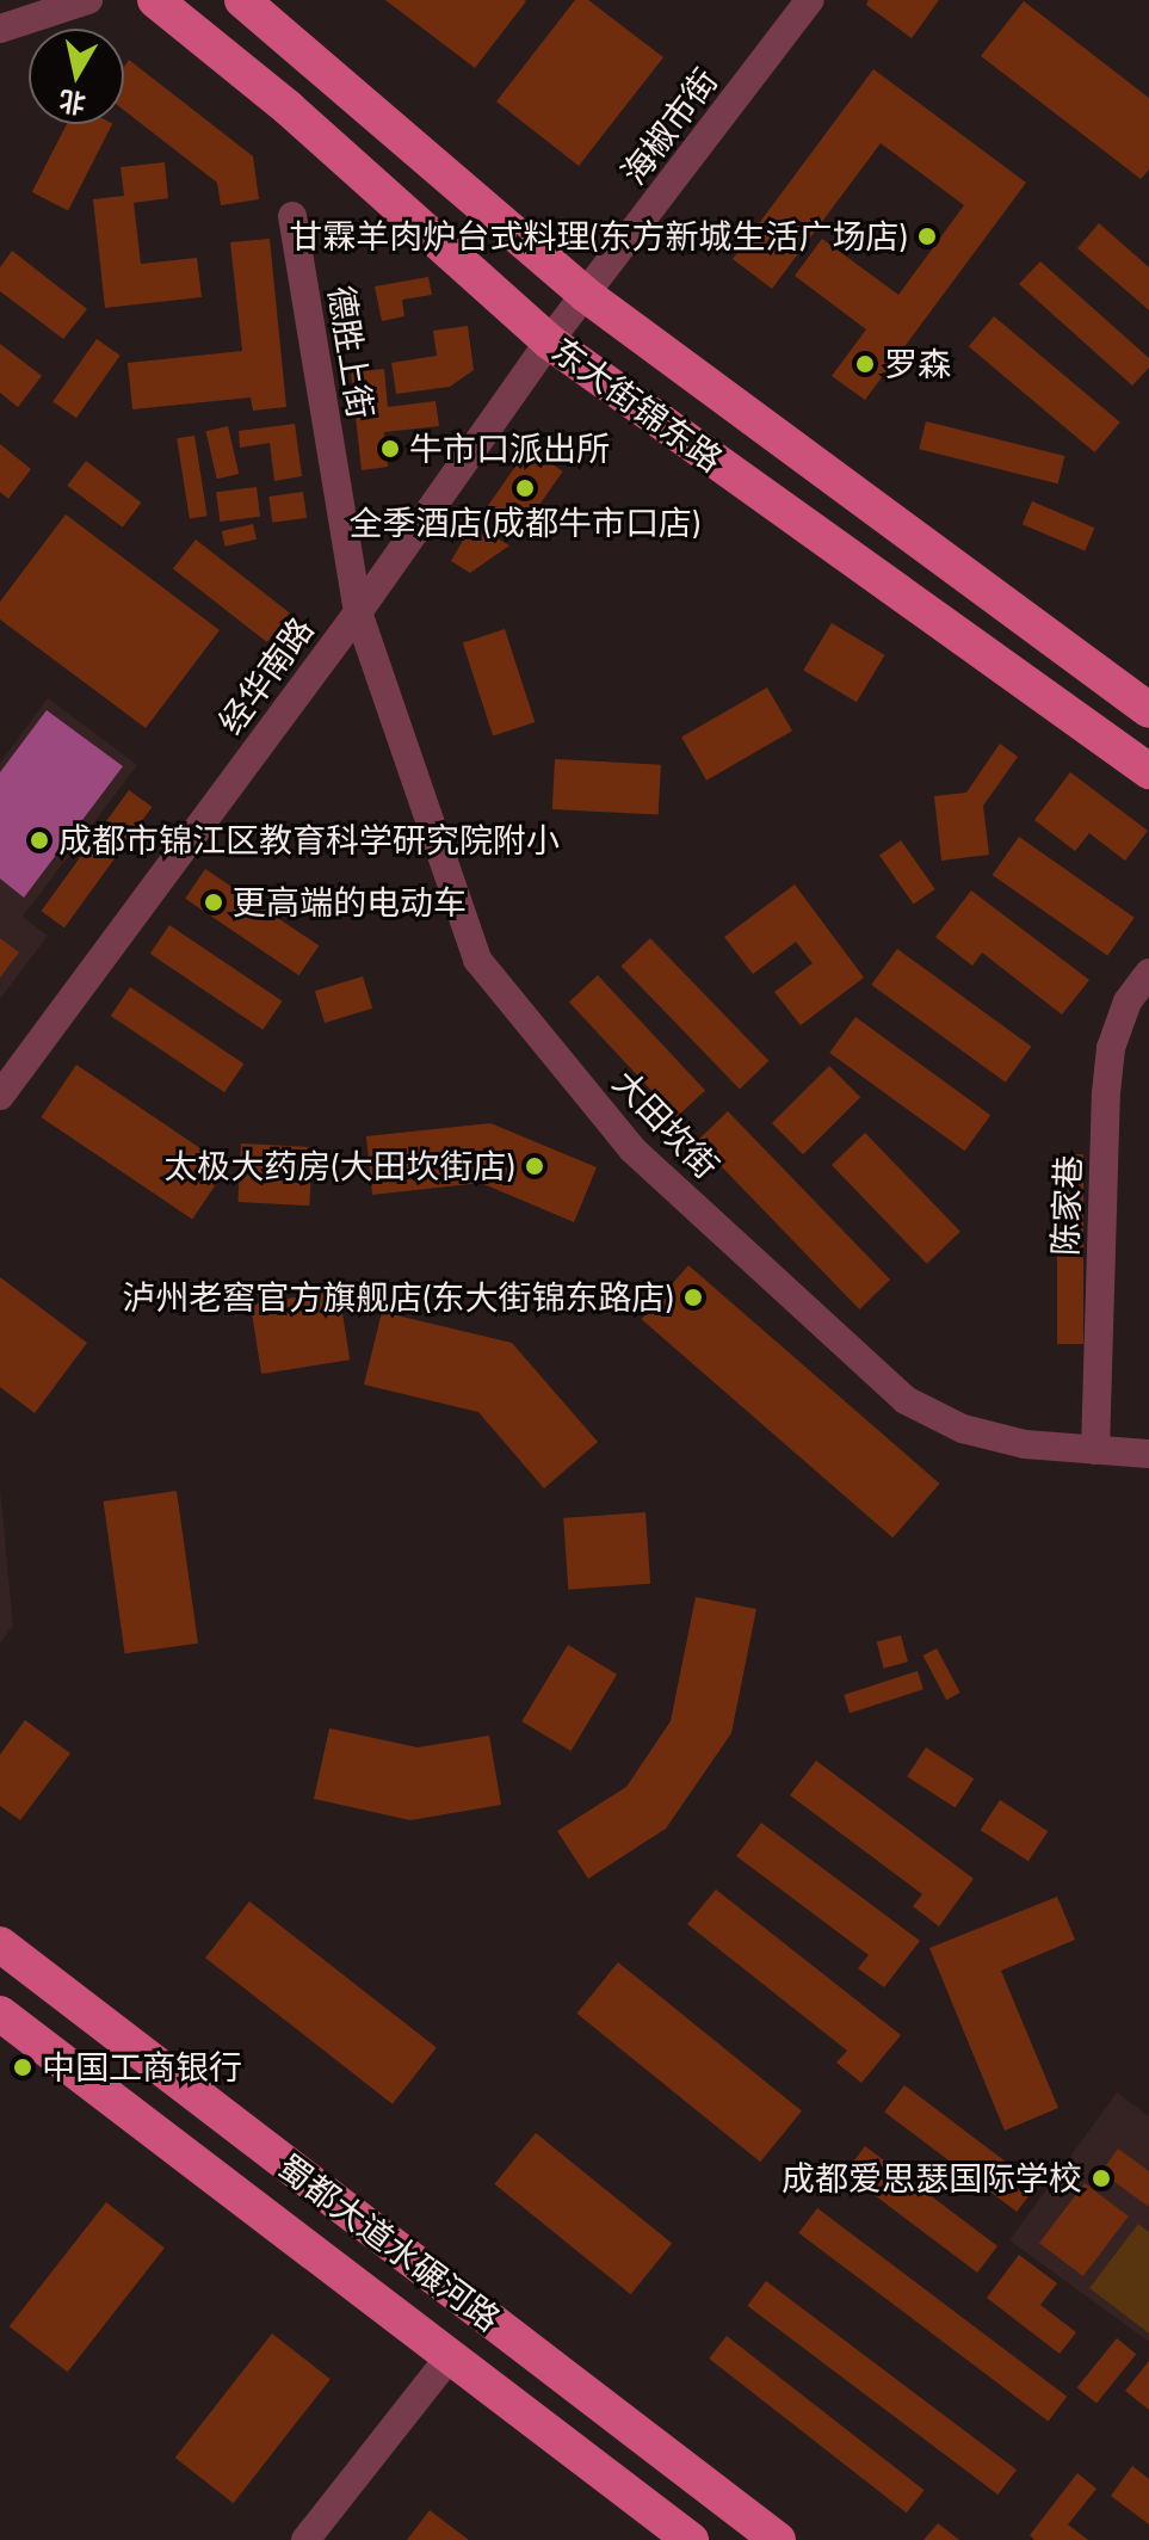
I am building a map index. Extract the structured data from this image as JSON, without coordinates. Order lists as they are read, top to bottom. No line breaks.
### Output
{"streets":{"main road":["东大街锦东路","蜀都大道水碾河路"],"street":["海椒市街","德胜上街","经华南路","大田坎街","陈家巷"]},"crossings":[["海椒市街","东大街锦东路"],["海椒市街","经华南路"],["德胜上街","经华南路"],["德胜上街","大田坎街"],["东大街锦东路","经华南路"],["经华南路","大田坎街"],["大田坎街","陈家巷"]],"places":["甘霖羊肉炉台式料理(东方新城生活广场店)","罗森","牛市口派出所","全季酒店(成都牛市口店)","成都市锦江区教育科学研究院附小","更高端的电动车","太极大药房(大田坎街店)","泸州老窖官方旗舰店(东大街锦东路店)","中国工商银行","成都爱思瑟国际学校"],"north":"bottom"}
